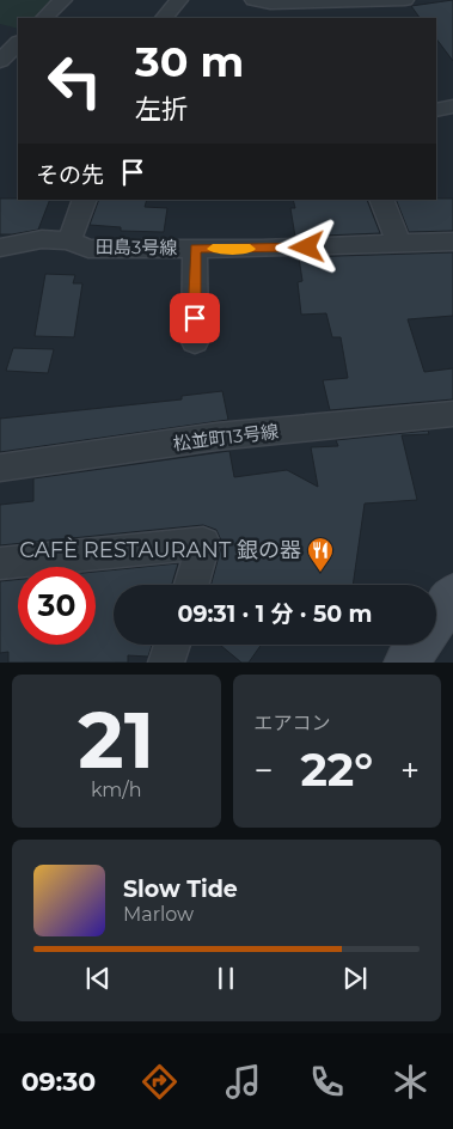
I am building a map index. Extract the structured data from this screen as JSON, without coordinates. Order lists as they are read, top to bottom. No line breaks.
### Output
{"streets":{"street":["田島3号線","松並町13号線"]},"places":{"restaurant":["CAFÈ RESTAURANT 銀の器"]},"page":{"turn":["30 m","左折"],"then":"その先","limit":"30","trip":"09:31 · 1 分 · 50 m","tile":[["21","km/h"],"エアコン"],"heat":["−","22°","+"],"song":["Slow Tide","Marlow"],"tabs":"09:30"}}
